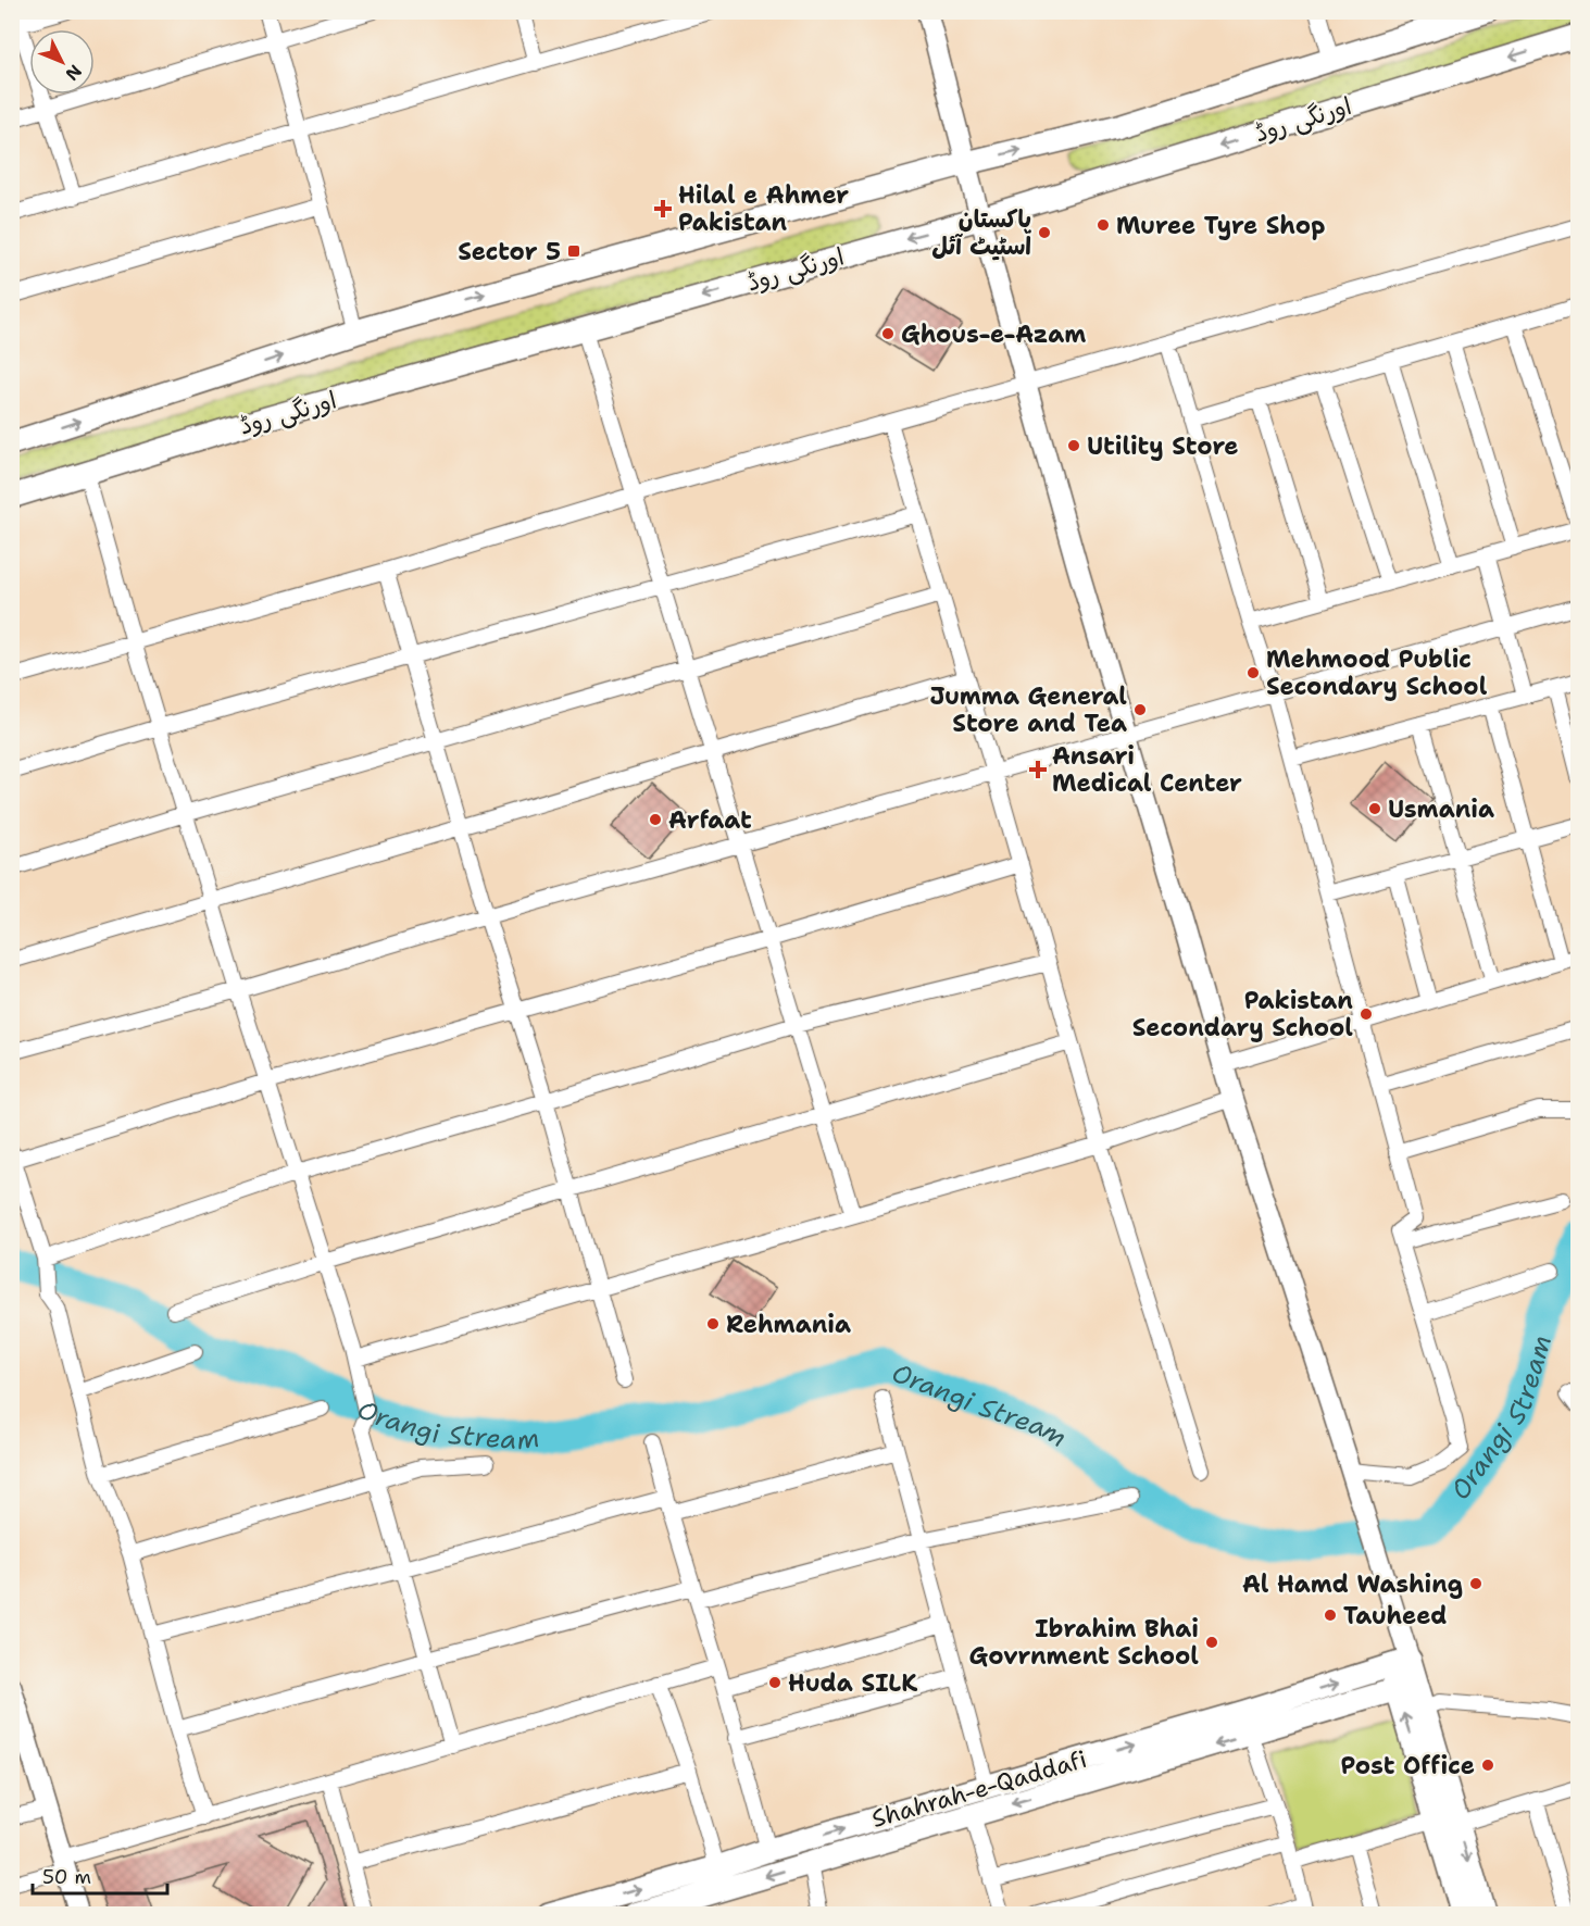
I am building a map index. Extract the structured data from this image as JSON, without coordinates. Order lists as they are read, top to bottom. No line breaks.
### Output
{"streets":{"main road":["اورنگی روڈ","Shahrah-e-Qaddafi"]},"water":["Orangi Stream"],"places":{"health":["Hilal e Ahmer Pakistan","Ansari Medical Center"],"other":["Muree Tyre Shop","پاکستان اسٹیٹ آئل","Ghous-e-Azam","Utility Store","Mehmood Public Secondary School","Jumma General Store and Tea","Usmania","Arfaat","Pakistan Secondary School","Rehmania","Al Hamd Washing","Tauheed","Ibrahim Bhai Govrnment School","Huda SILK","Post Office"],"transit":["Sector 5"]},"scale_bar":"50 m","north":"bottom right"}
